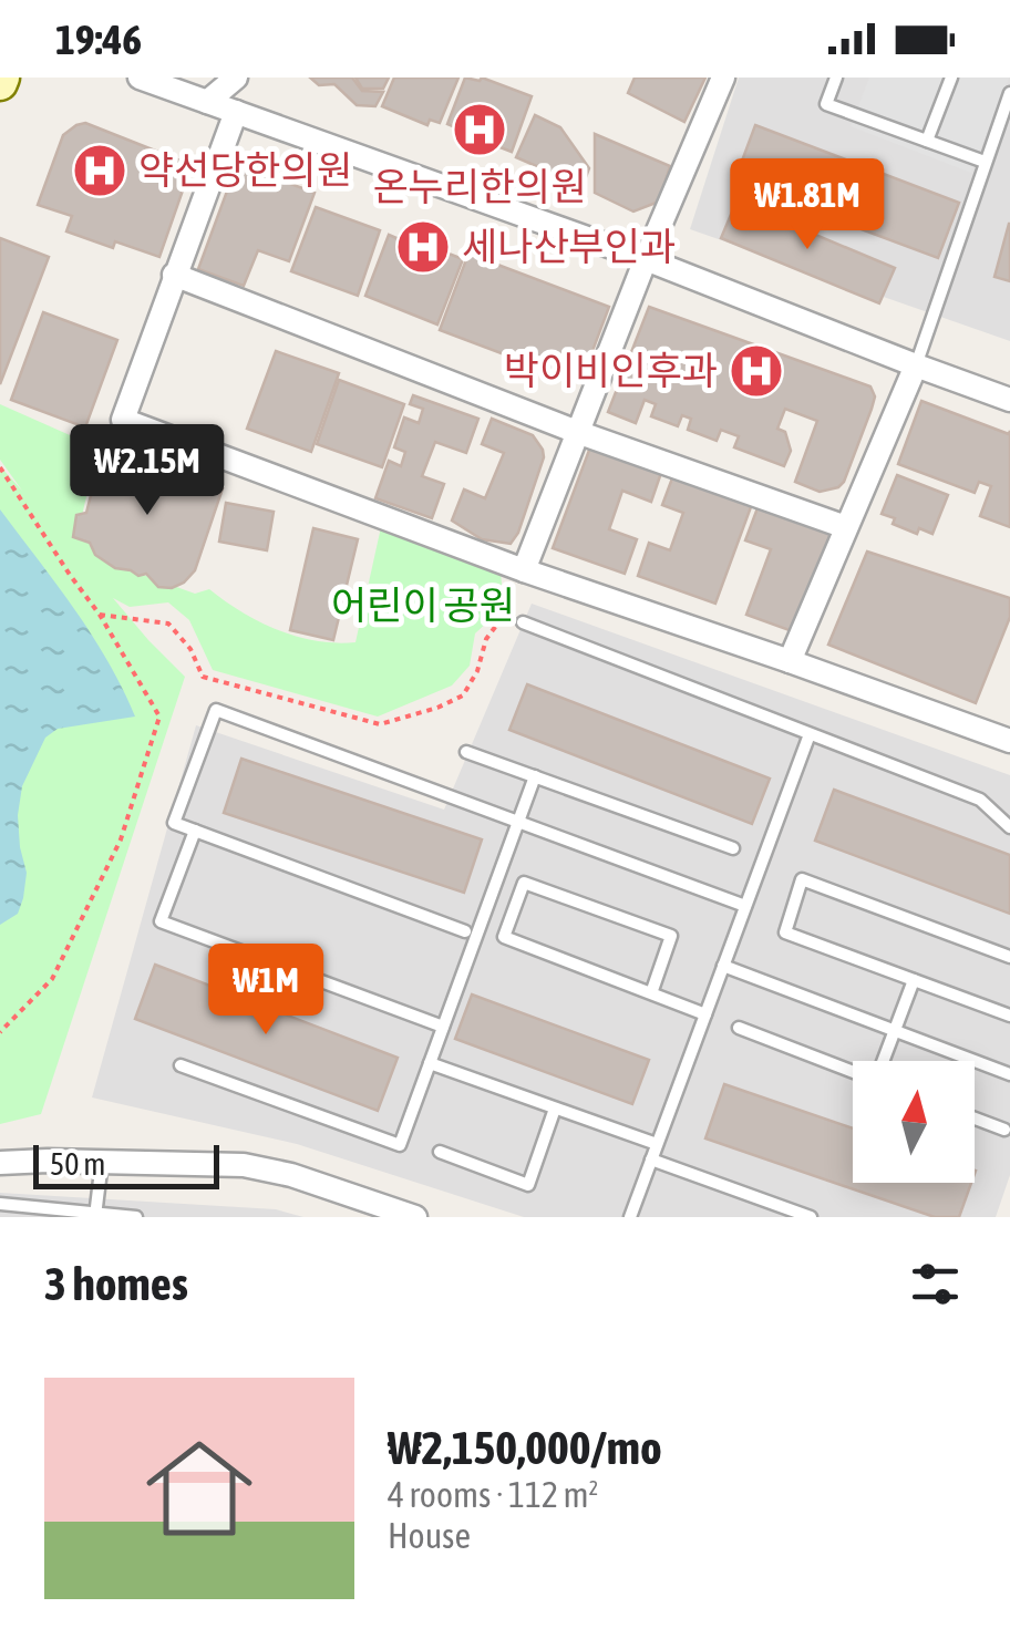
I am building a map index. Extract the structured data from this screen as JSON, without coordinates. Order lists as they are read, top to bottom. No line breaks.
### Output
{"parks":["어린이 공원"],"places":{"hospital":["온누리한의원","약선당한의원","세나산부인과","박이비인후과"]},"scale_bar":"50 m","north":"top","page":{"status":"19:46","price":["₩1.81M","₩2.15M","₩1M"],"scale":"50 m","heading":"3 homes","list":[{"name":"₩2,150,000/mo","note":"4 rooms · 112 m² · House"}]}}
